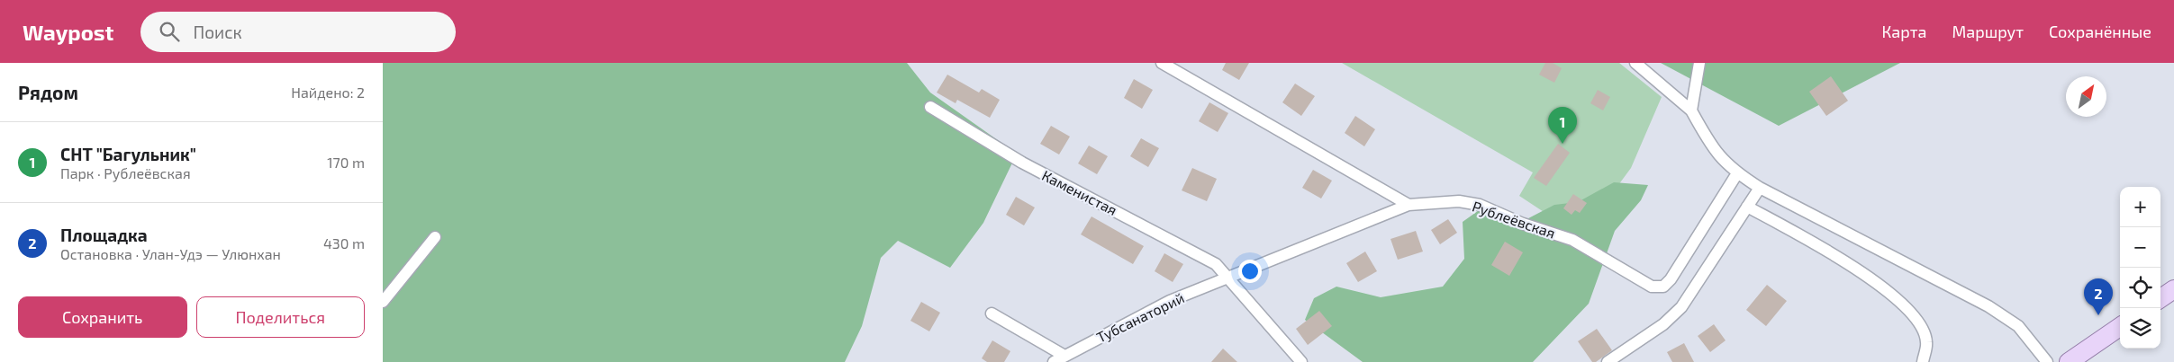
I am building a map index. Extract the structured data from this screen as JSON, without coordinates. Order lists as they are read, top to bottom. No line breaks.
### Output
{"streets":{"street":["Каменистая","Рублеёвская","Тубсанаторий"]},"crossings":[["Каменистая","Рублеёвская"],["Каменистая","Тубсанаторий"],["Рублеёвская","Тубсанаторий"]],"north":"top right","page":{"header":"Waypost","search":"Поиск","nav":["Карта","Маршрут","Сохранённые"],"heading":["Рядом","Найдено: 2"],"pins":["1","2"],"list":[{"mark":"1","name":"СНТ \"Багульник\"","note":"Парк · Рублеёвская","value":"170 m"},{"mark":"2","name":"Площадка","note":"Остановка · Улан-Удэ — Улюнхан","value":"430 m"}],"map_buttons":["+","−"],"buttons":["Сохранить","Поделиться"]}}
